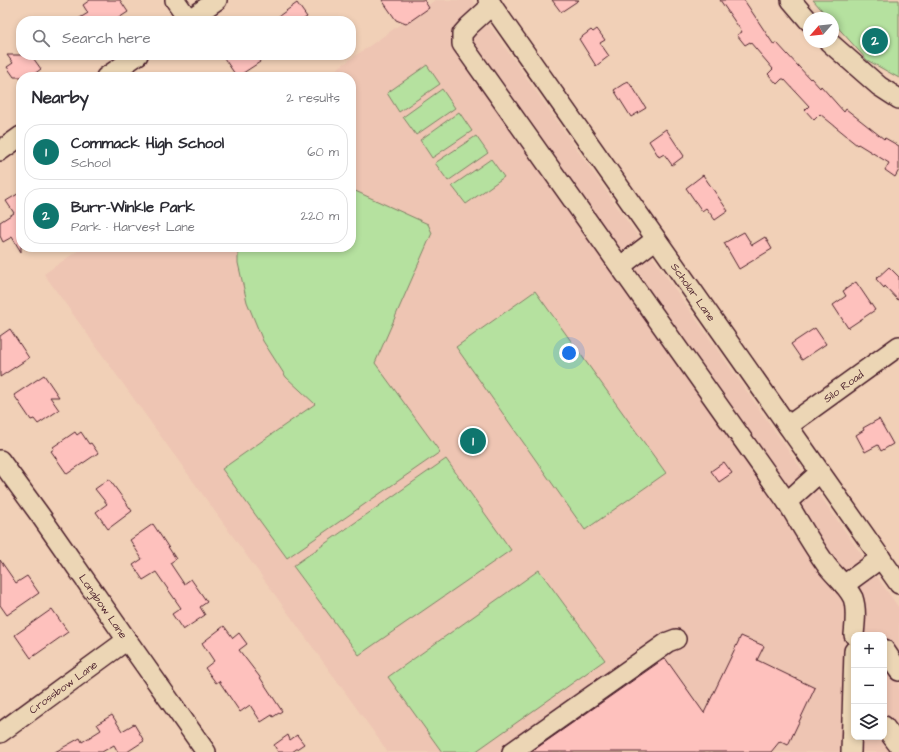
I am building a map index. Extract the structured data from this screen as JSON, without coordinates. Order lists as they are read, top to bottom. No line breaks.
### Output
{"streets":{"street":["Scholar Lane","Silo Road","Longbow Lane","Crossbow Lane"]},"crossings":[["Scholar Lane","Silo Road"],["Longbow Lane","Crossbow Lane"]],"north":"bottom left","page":{"search":"Search here","pins":["2","1"],"heading":["Nearby","2 results"],"list":[{"mark":"1","name":"Commack High School","note":"School","value":"60 m"},{"mark":"2","name":"Burr-Winkle Park","note":"Park · Harvest Lane","value":"220 m"}],"map_buttons":["+","−"]}}
